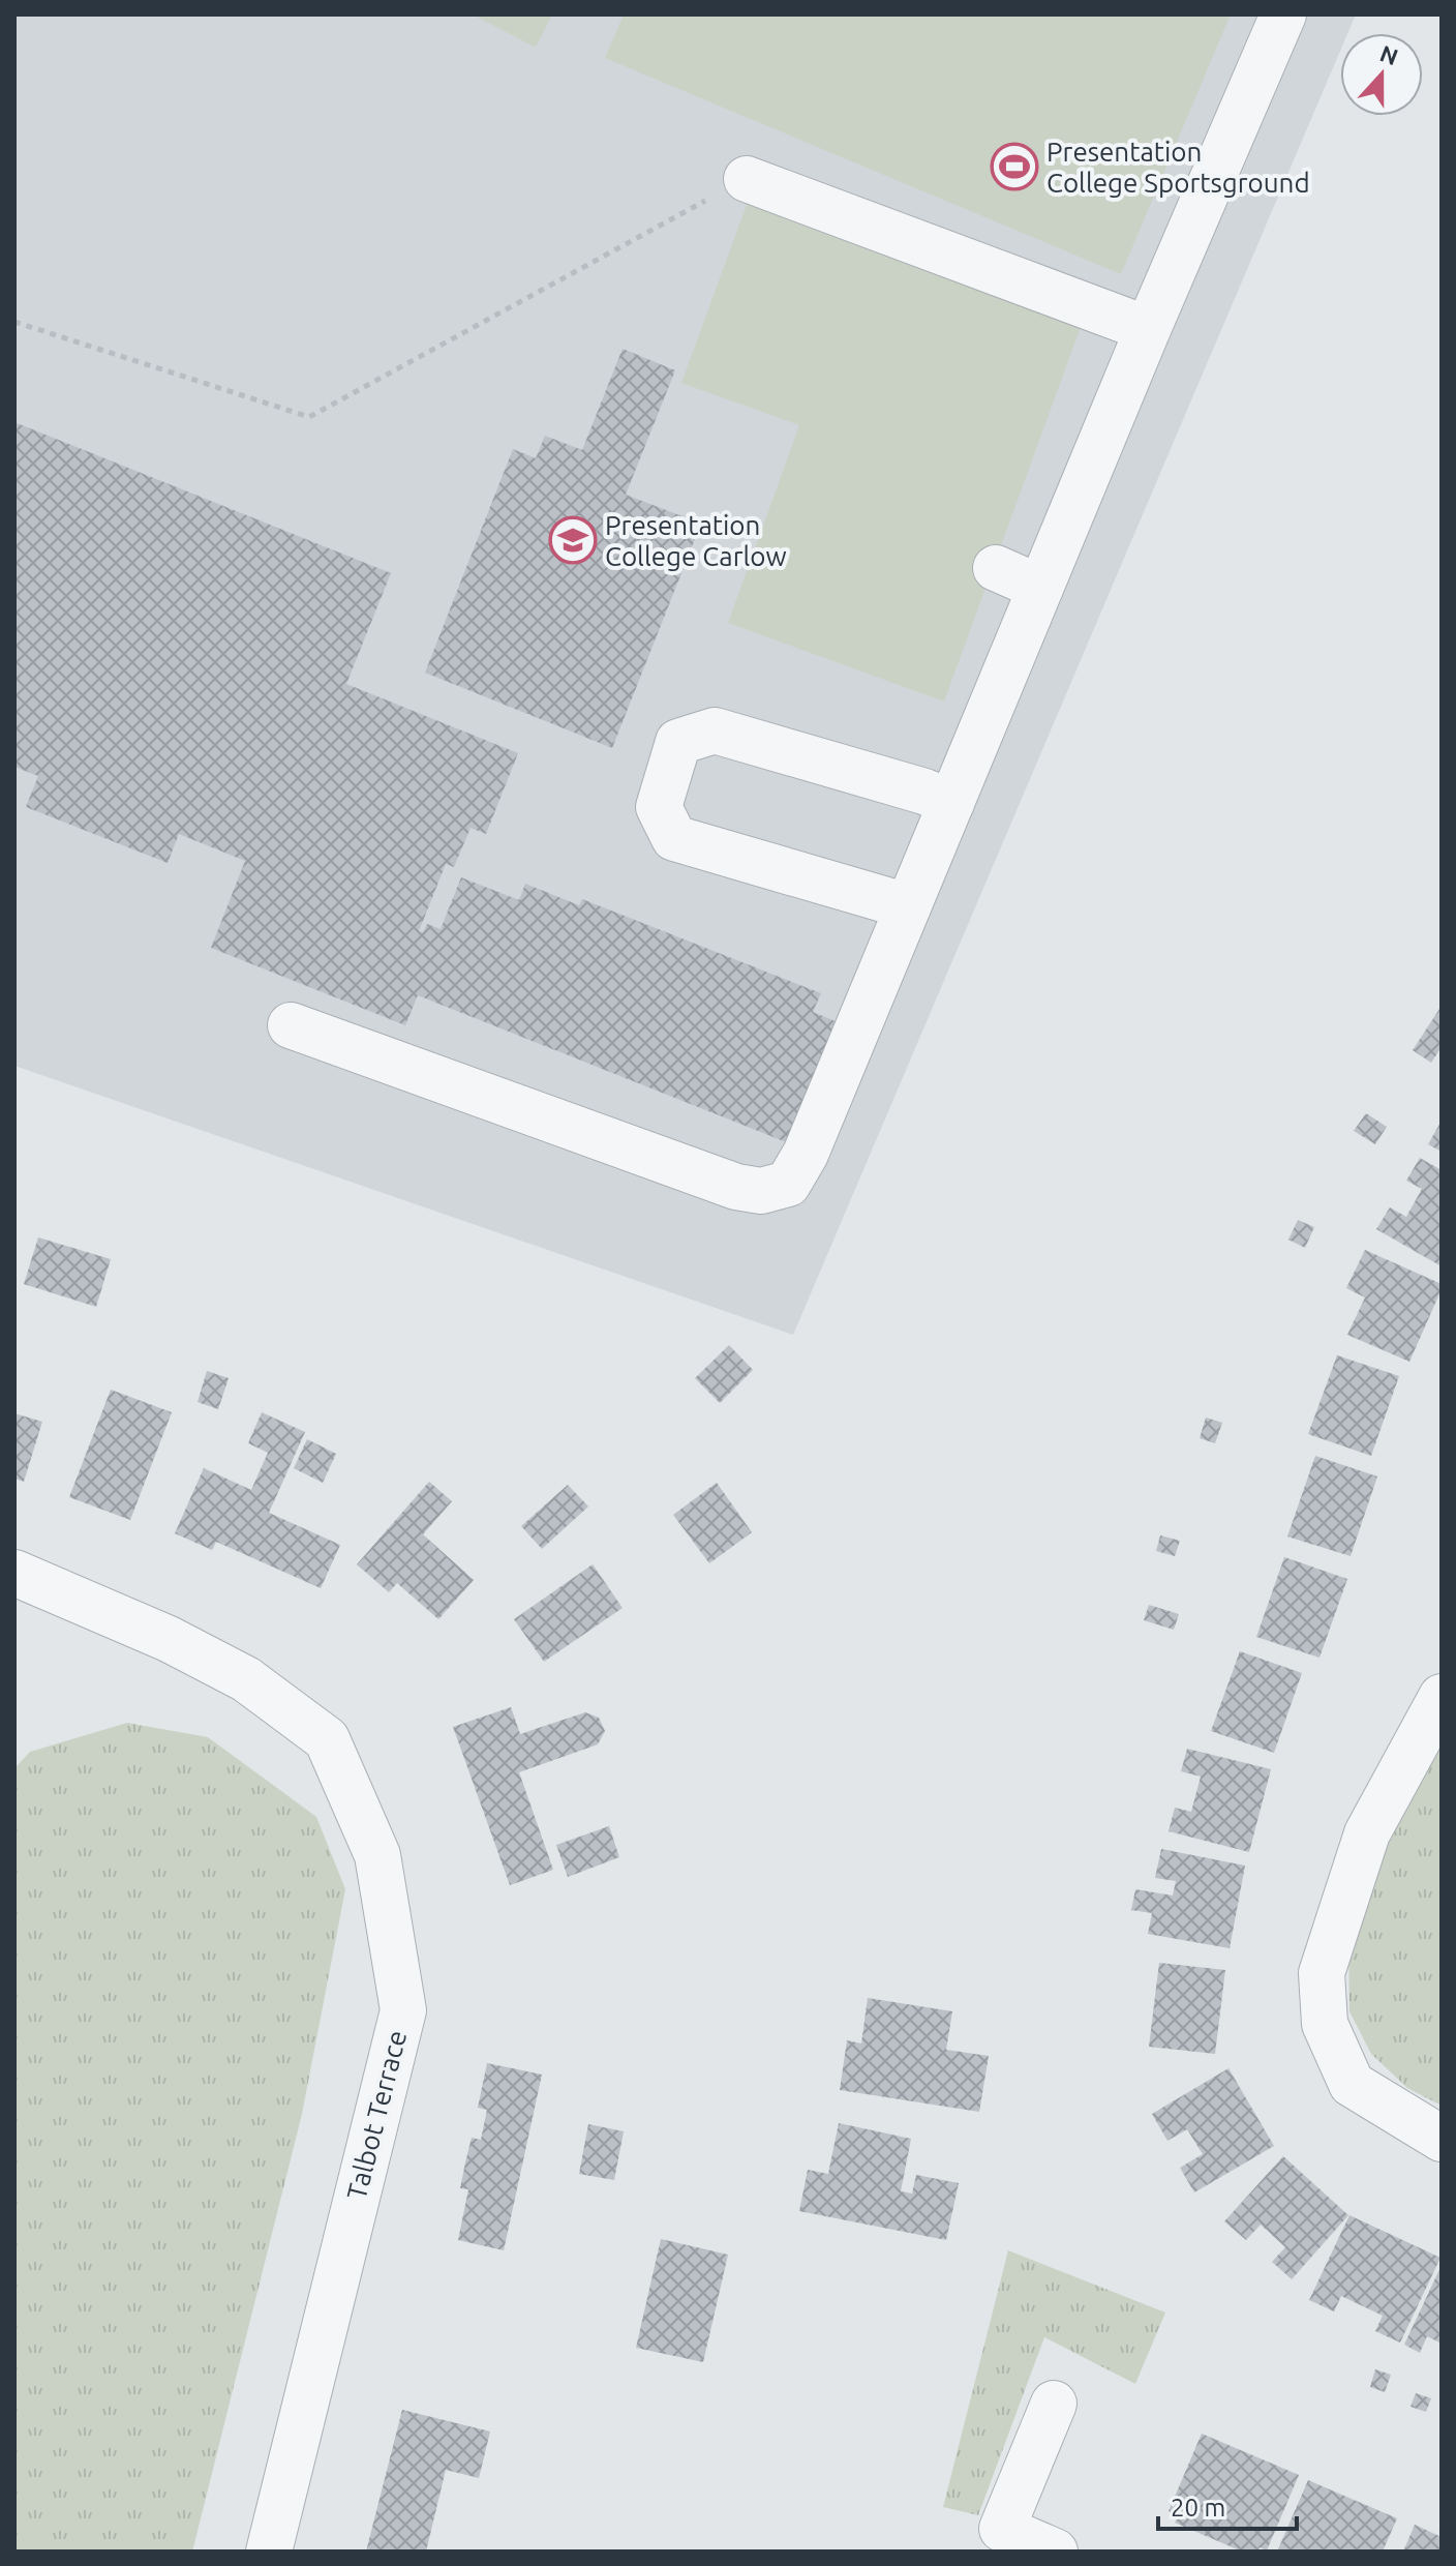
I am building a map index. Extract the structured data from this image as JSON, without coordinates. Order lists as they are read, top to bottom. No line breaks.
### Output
{"streets":{"street":["Talbot Terrace"]},"places":{"sports":["Presentation College Sportsground"],"school or university":["Presentation College Carlow"]},"scale_bar":"20 m","north":"top"}
